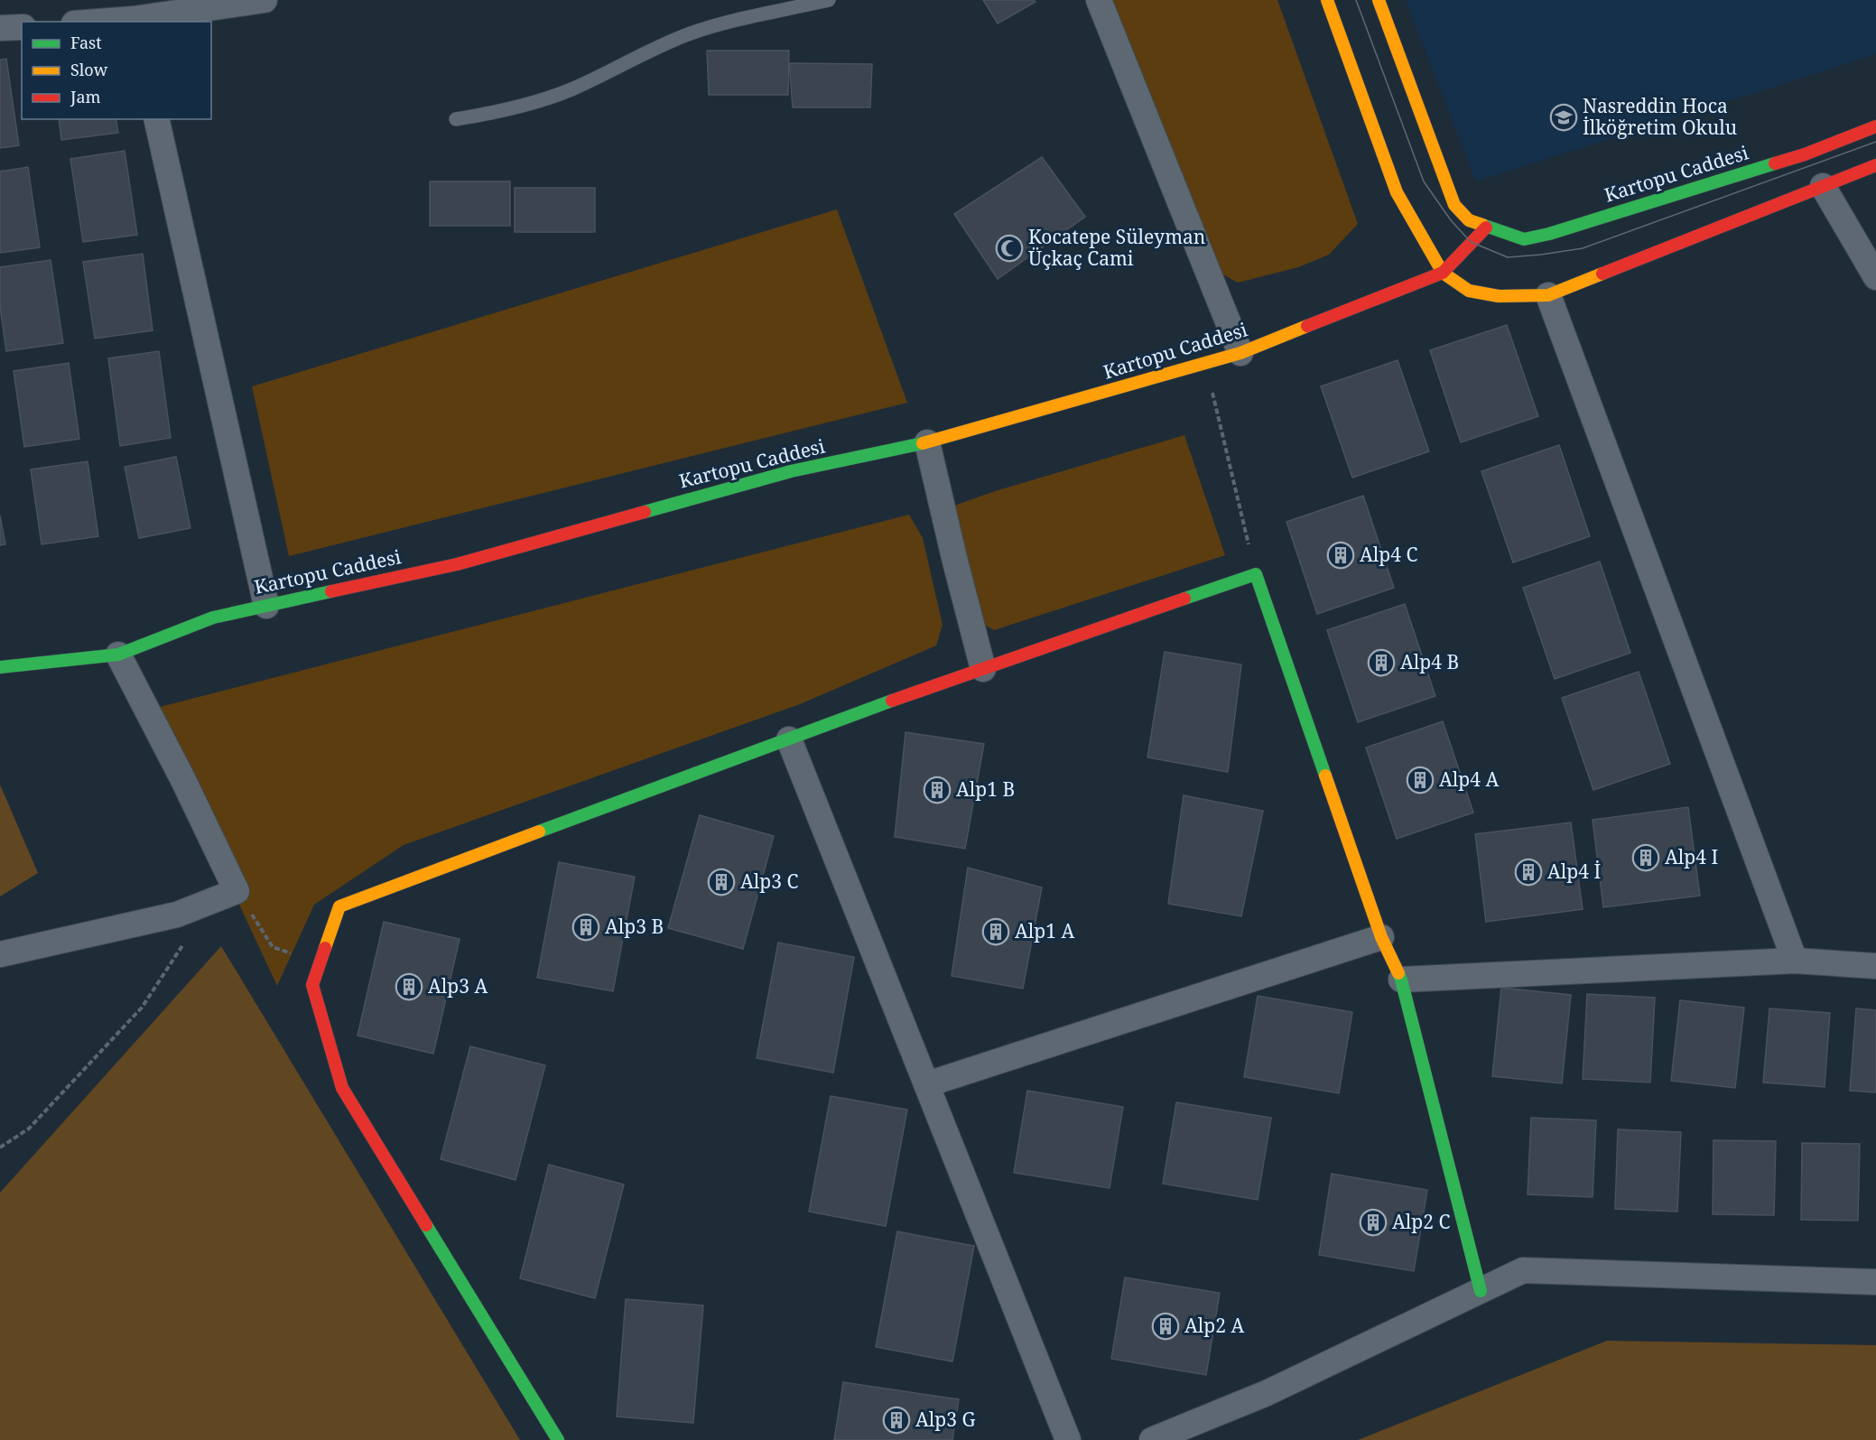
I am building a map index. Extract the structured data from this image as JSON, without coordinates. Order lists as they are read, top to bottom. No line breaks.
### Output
{"streets":{"street":["Kartopu Caddesi"]},"places":{"school or university":["Nasreddin Hoca İlköğretim Okulu"],"mosque":["Kocatepe Süleyman Üçkaç Cami"],"building":["Alp4 C","Alp4 B","Alp4 A","Alp1 B","Alp4 I","Alp4 İ","Alp3 C","Alp3 B","Alp1 A","Alp3 A","Alp2 C","Alp2 A","Alp3 G"]},"legend":["Fast","Slow","Jam"]}
